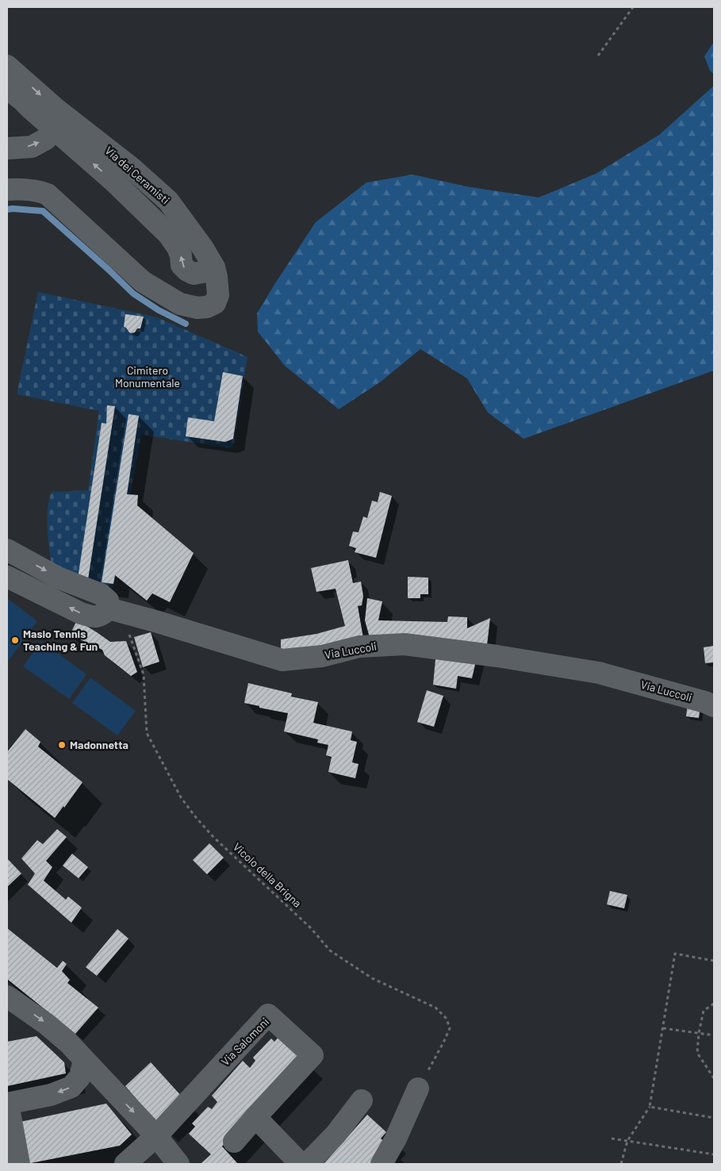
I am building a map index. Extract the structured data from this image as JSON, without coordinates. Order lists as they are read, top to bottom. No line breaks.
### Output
{"streets":{"street":["Via dei Ceramisti","Via Luccoli","Via Salomoni"],"path":["Vicolo della Brigna"]},"crossings":[["Via Luccoli","Vicolo della Brigna"]],"parks":["Cimitero Monumentale"],"places":["Masio Tennis Teaching & Fun","Madonnetta"]}
